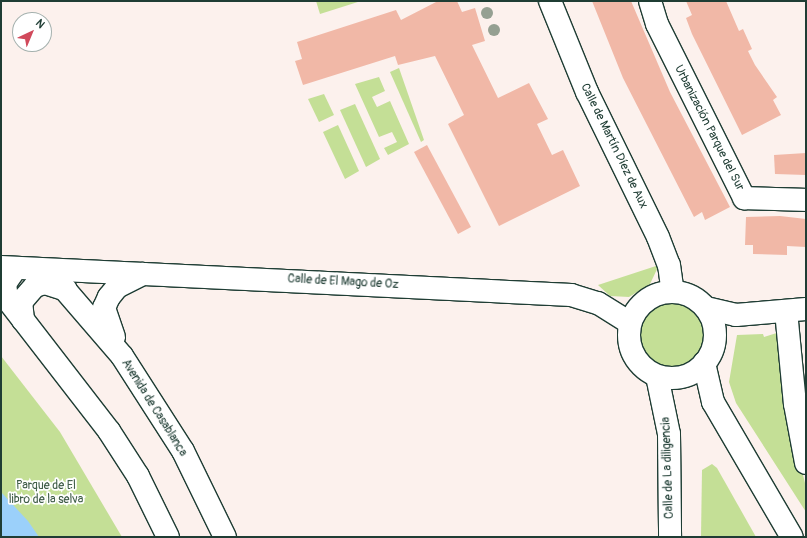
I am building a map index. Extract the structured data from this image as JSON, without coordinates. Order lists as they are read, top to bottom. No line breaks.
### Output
{"streets":{"street":["Urbanización Parque del Sur","Calle de Martín Díez de Aux","Calle de El Mago de Oz","Avenida de Casablanca","Calle de La diligencia"]},"crossings":[["Calle de Martín Díez de Aux","Calle de El Mago de Oz"],["Calle de Martín Díez de Aux","Calle de La diligencia"],["Calle de El Mago de Oz","Avenida de Casablanca"],["Calle de El Mago de Oz","Calle de La diligencia"]],"parks":["Parque de El libro de la selva"],"north":"top right"}
